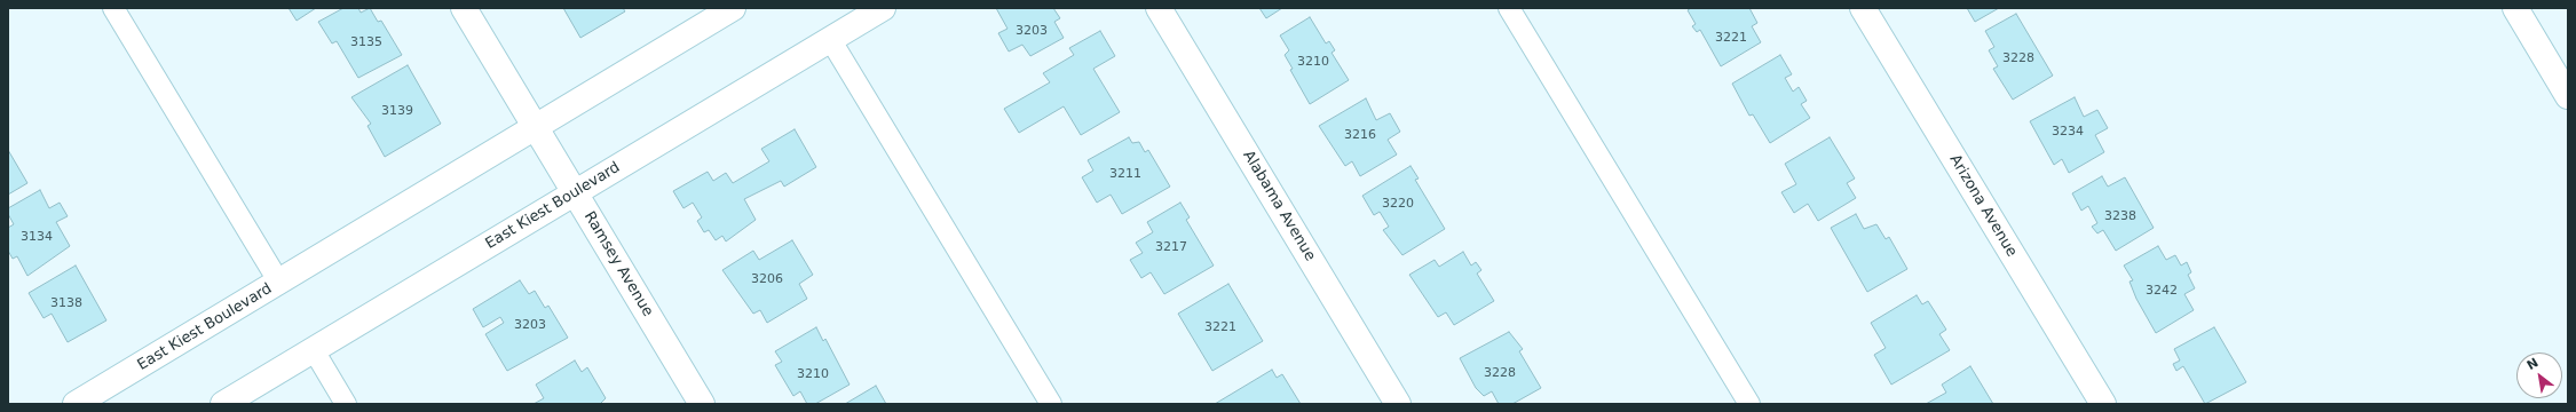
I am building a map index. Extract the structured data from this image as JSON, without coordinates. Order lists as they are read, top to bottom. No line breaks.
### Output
{"streets":{"main road":["East Kiest Boulevard","Alabama Avenue","Arizona Avenue","Ramsey Avenue"]},"crossings":[["East Kiest Boulevard","Ramsey Avenue"]],"house_numbers":["3203","3221","3135","3228","3210","3139","3234","3216","3211","3220","3238","3134","3217","3206","3242","3138","3203","3221","3228","3210"],"north":"top left"}
